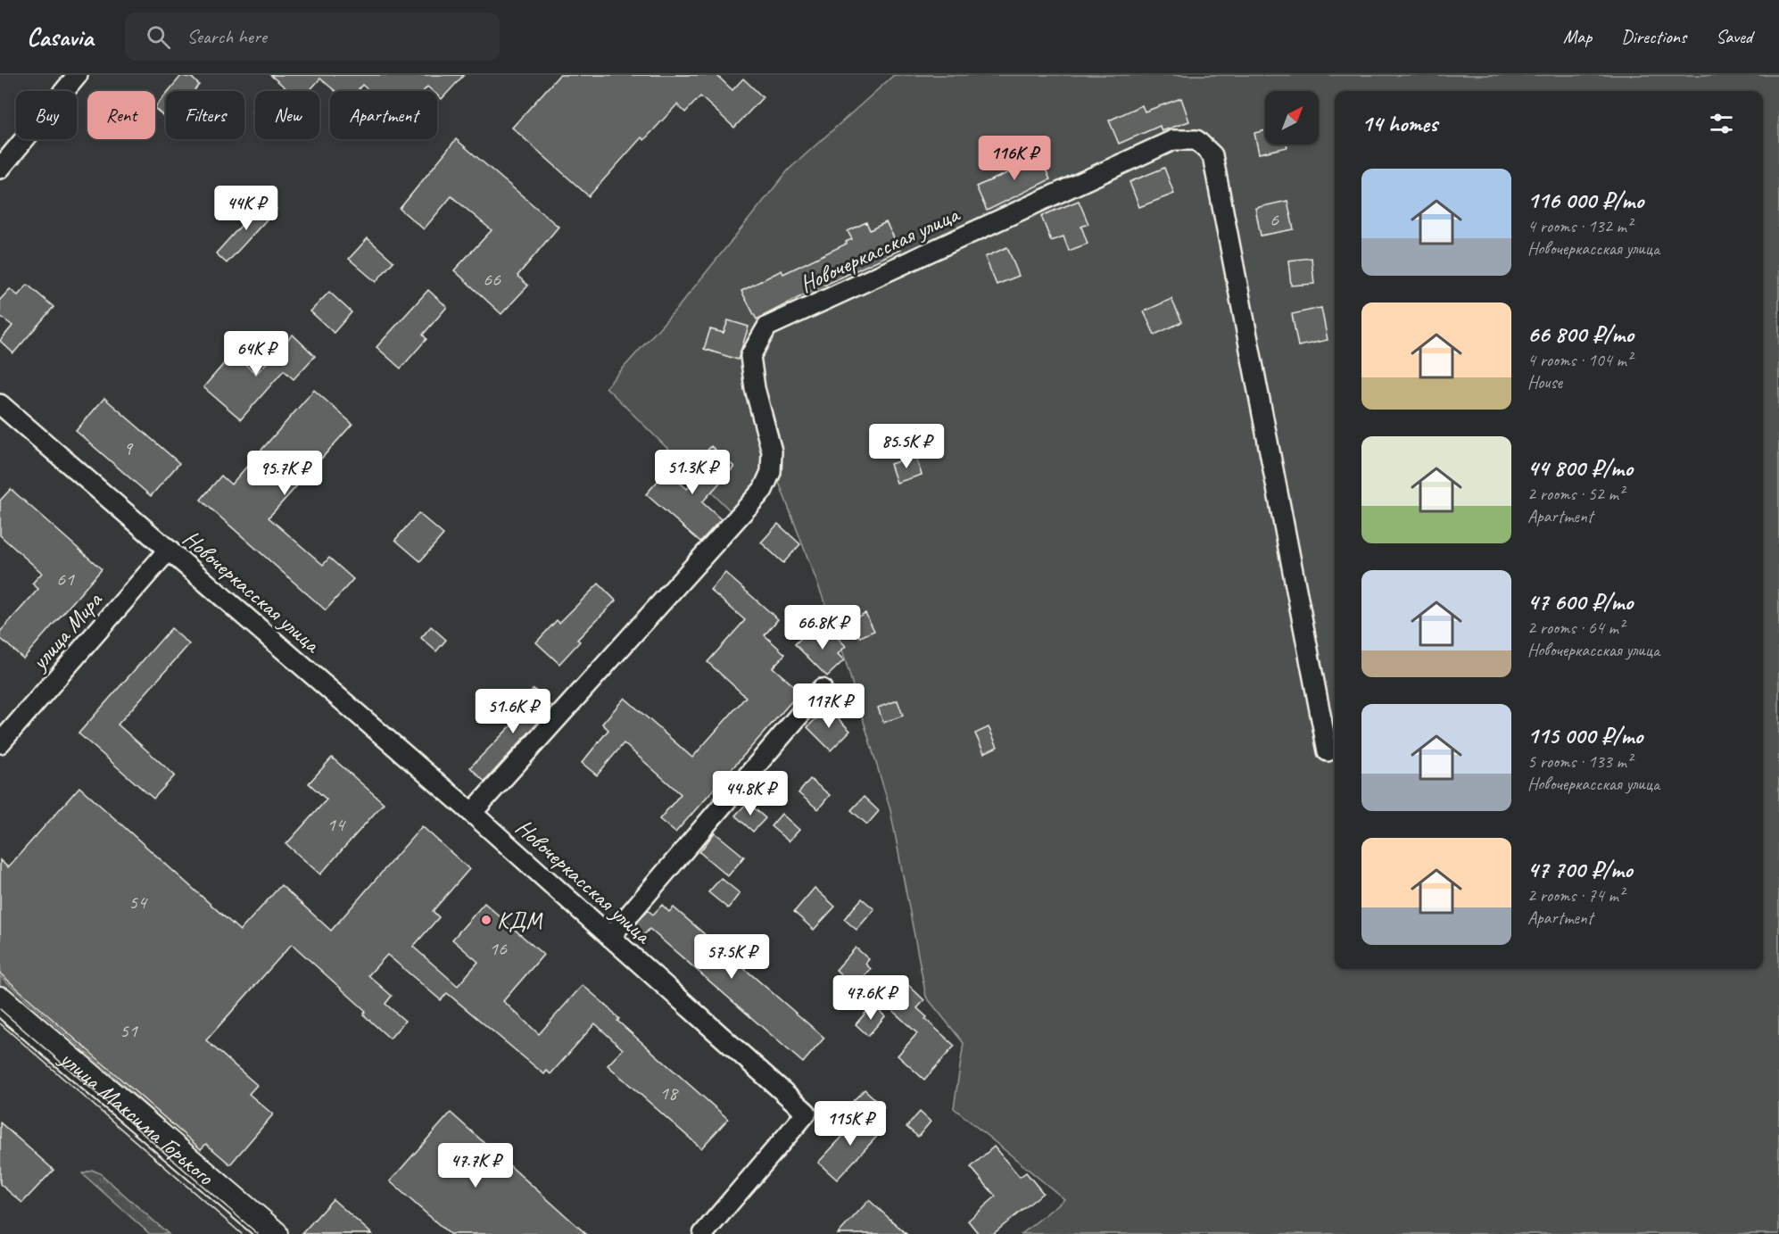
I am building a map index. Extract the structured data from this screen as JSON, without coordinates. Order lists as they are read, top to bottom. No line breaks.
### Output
{"streets":{"street":["Новочеркасская улица","улица Мира","улица Максима Горького"]},"crossings":[["Новочеркасская улица","улица Мира"]],"places":["КДМ"],"house_numbers":["6","66","9","61","14","54","16","51","18"],"north":"top right","page":{"header":"Casavia","search":"Search here","nav":["Map","Directions","Saved"],"chip":["Buy","Rent","Filters","New","Apartment"],"heading":"14 homes","price":["116K ₽","44K ₽","64K ₽","85.5K ₽","51.3K ₽","95.7K ₽","66.8K ₽","117K ₽","51.6K ₽","44.8K ₽","57.5K ₽","47.6K ₽","115K ₽","47.7K ₽"],"list":[{"name":"116 000 ₽/mo","note":"4 rooms · 132 m² · Новочеркасская улица"},{"name":"66 800 ₽/mo","note":"4 rooms · 104 m² · House"},{"name":"44 800 ₽/mo","note":"2 rooms · 52 m² · Apartment"},{"name":"47 600 ₽/mo","note":"2 rooms · 64 m² · Новочеркасская улица"},{"name":"115 000 ₽/mo","note":"5 rooms · 133 m² · Новочеркасская улица"},{"name":"47 700 ₽/mo","note":"2 rooms · 74 m² · Apartment"}]}}
